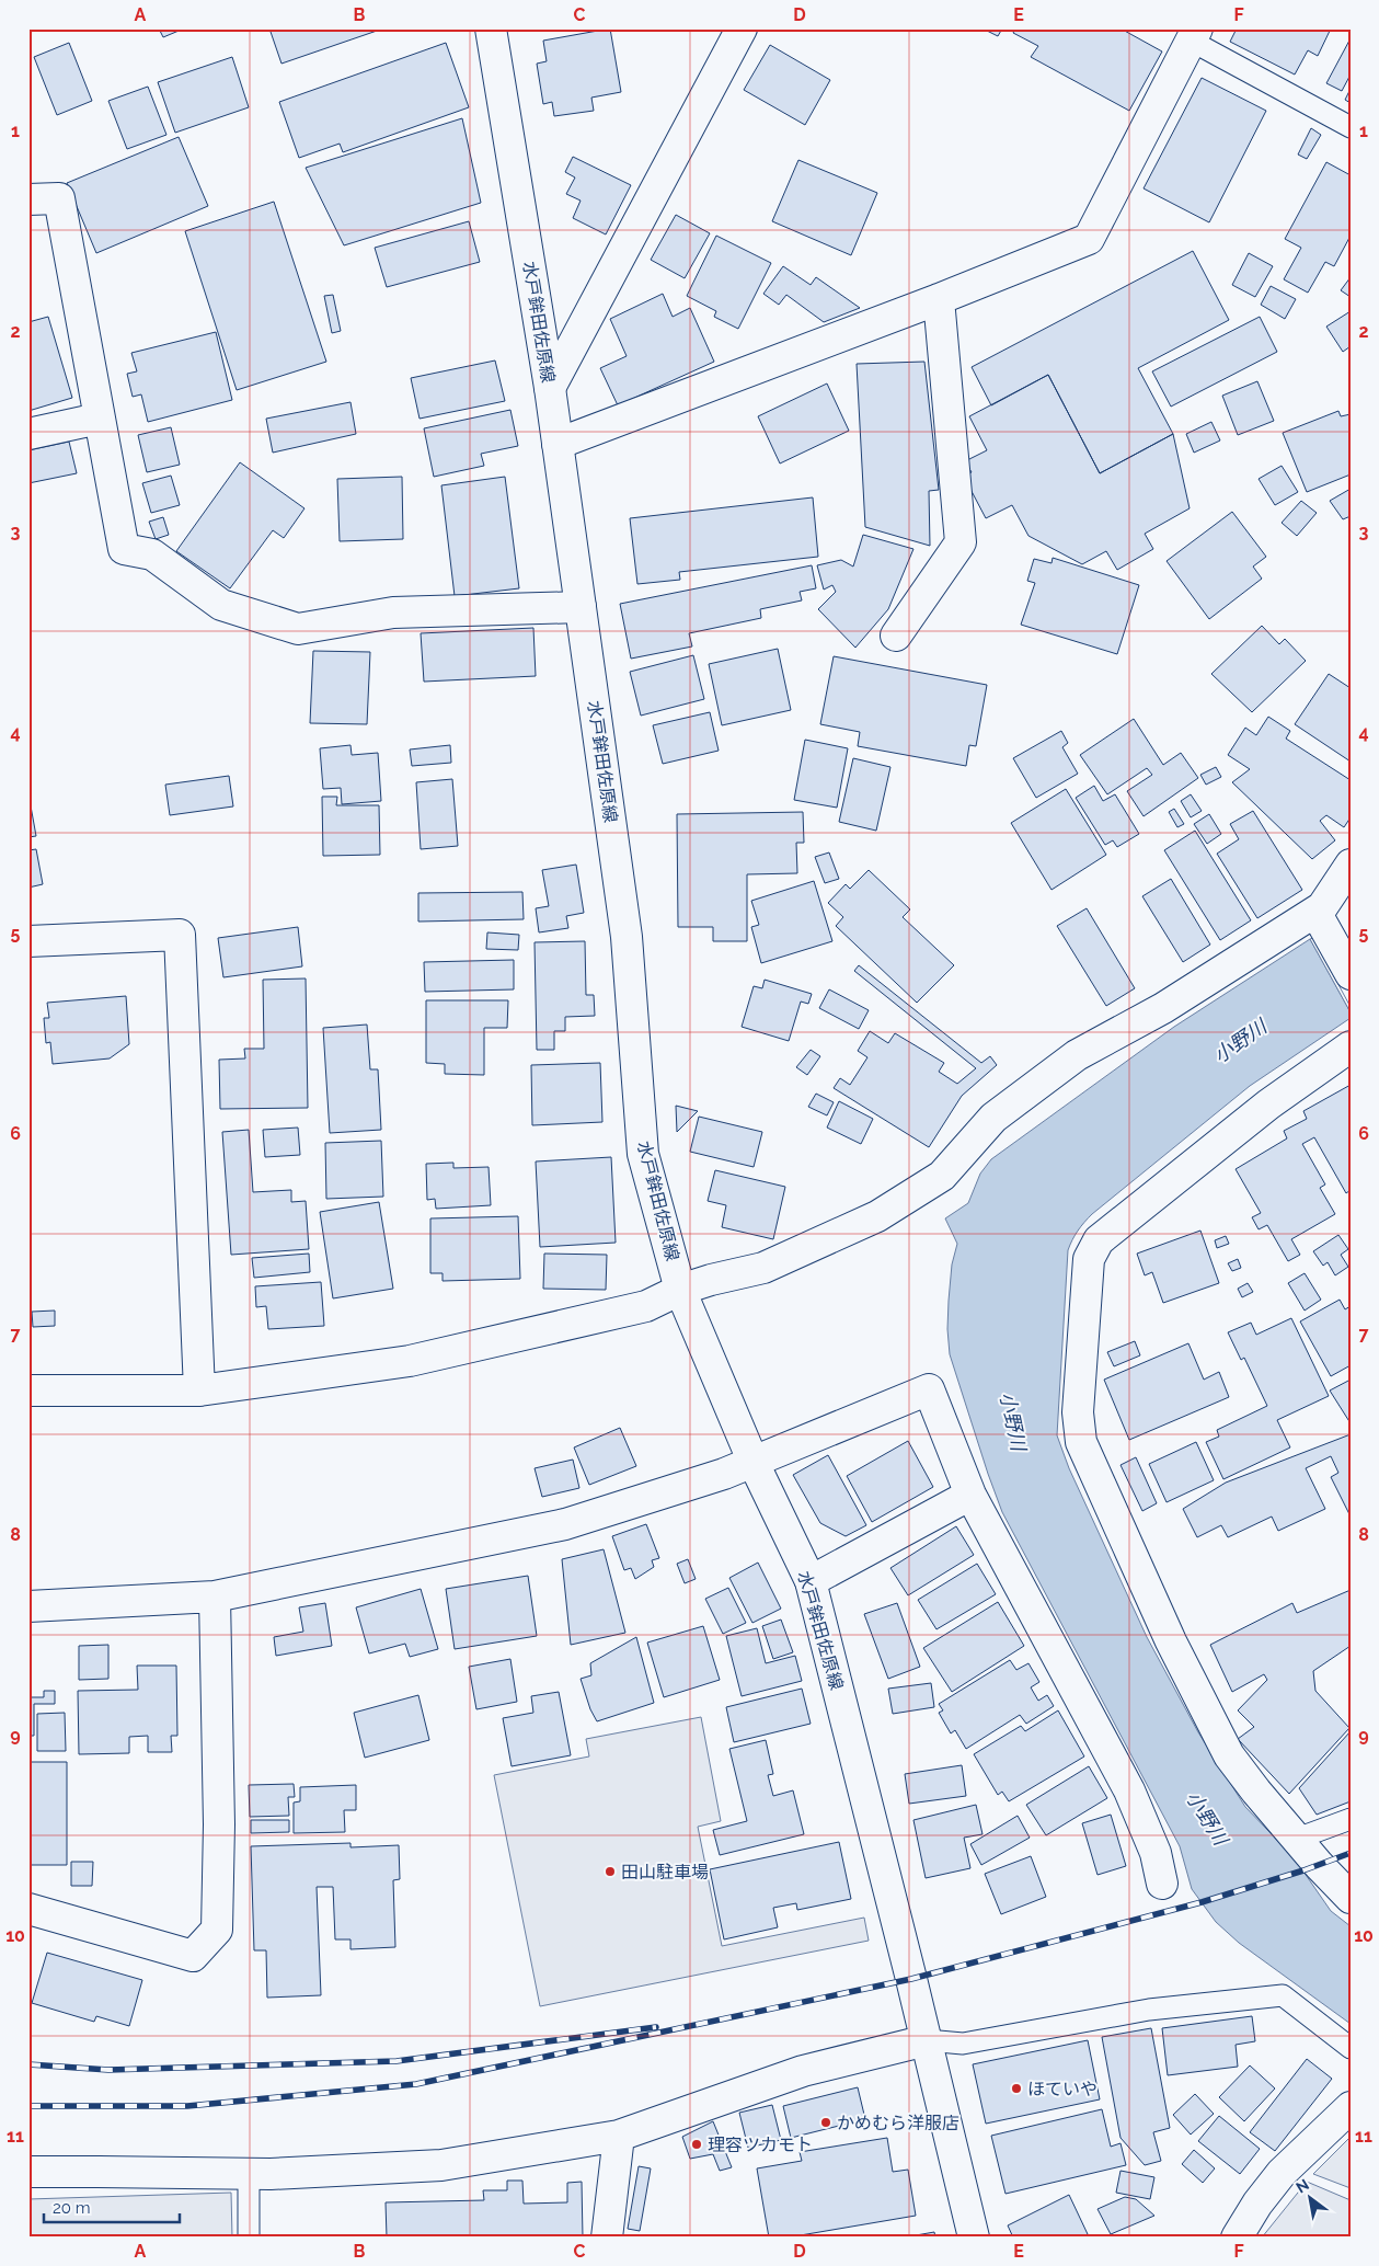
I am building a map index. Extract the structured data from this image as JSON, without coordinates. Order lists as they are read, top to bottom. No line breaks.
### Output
{"streets":{"street":["水戸鉾田佐原線"]},"water":["小野川"],"places":["田山駐車場","ほていや","かめむら洋服店","理容ツカモト"],"scale_bar":"20 m","north":"top left","grid":{"columns":["A","B","C","D","E","F"],"rows":["1","2","3","4","5","6","7","8","9","10","11"]}}
